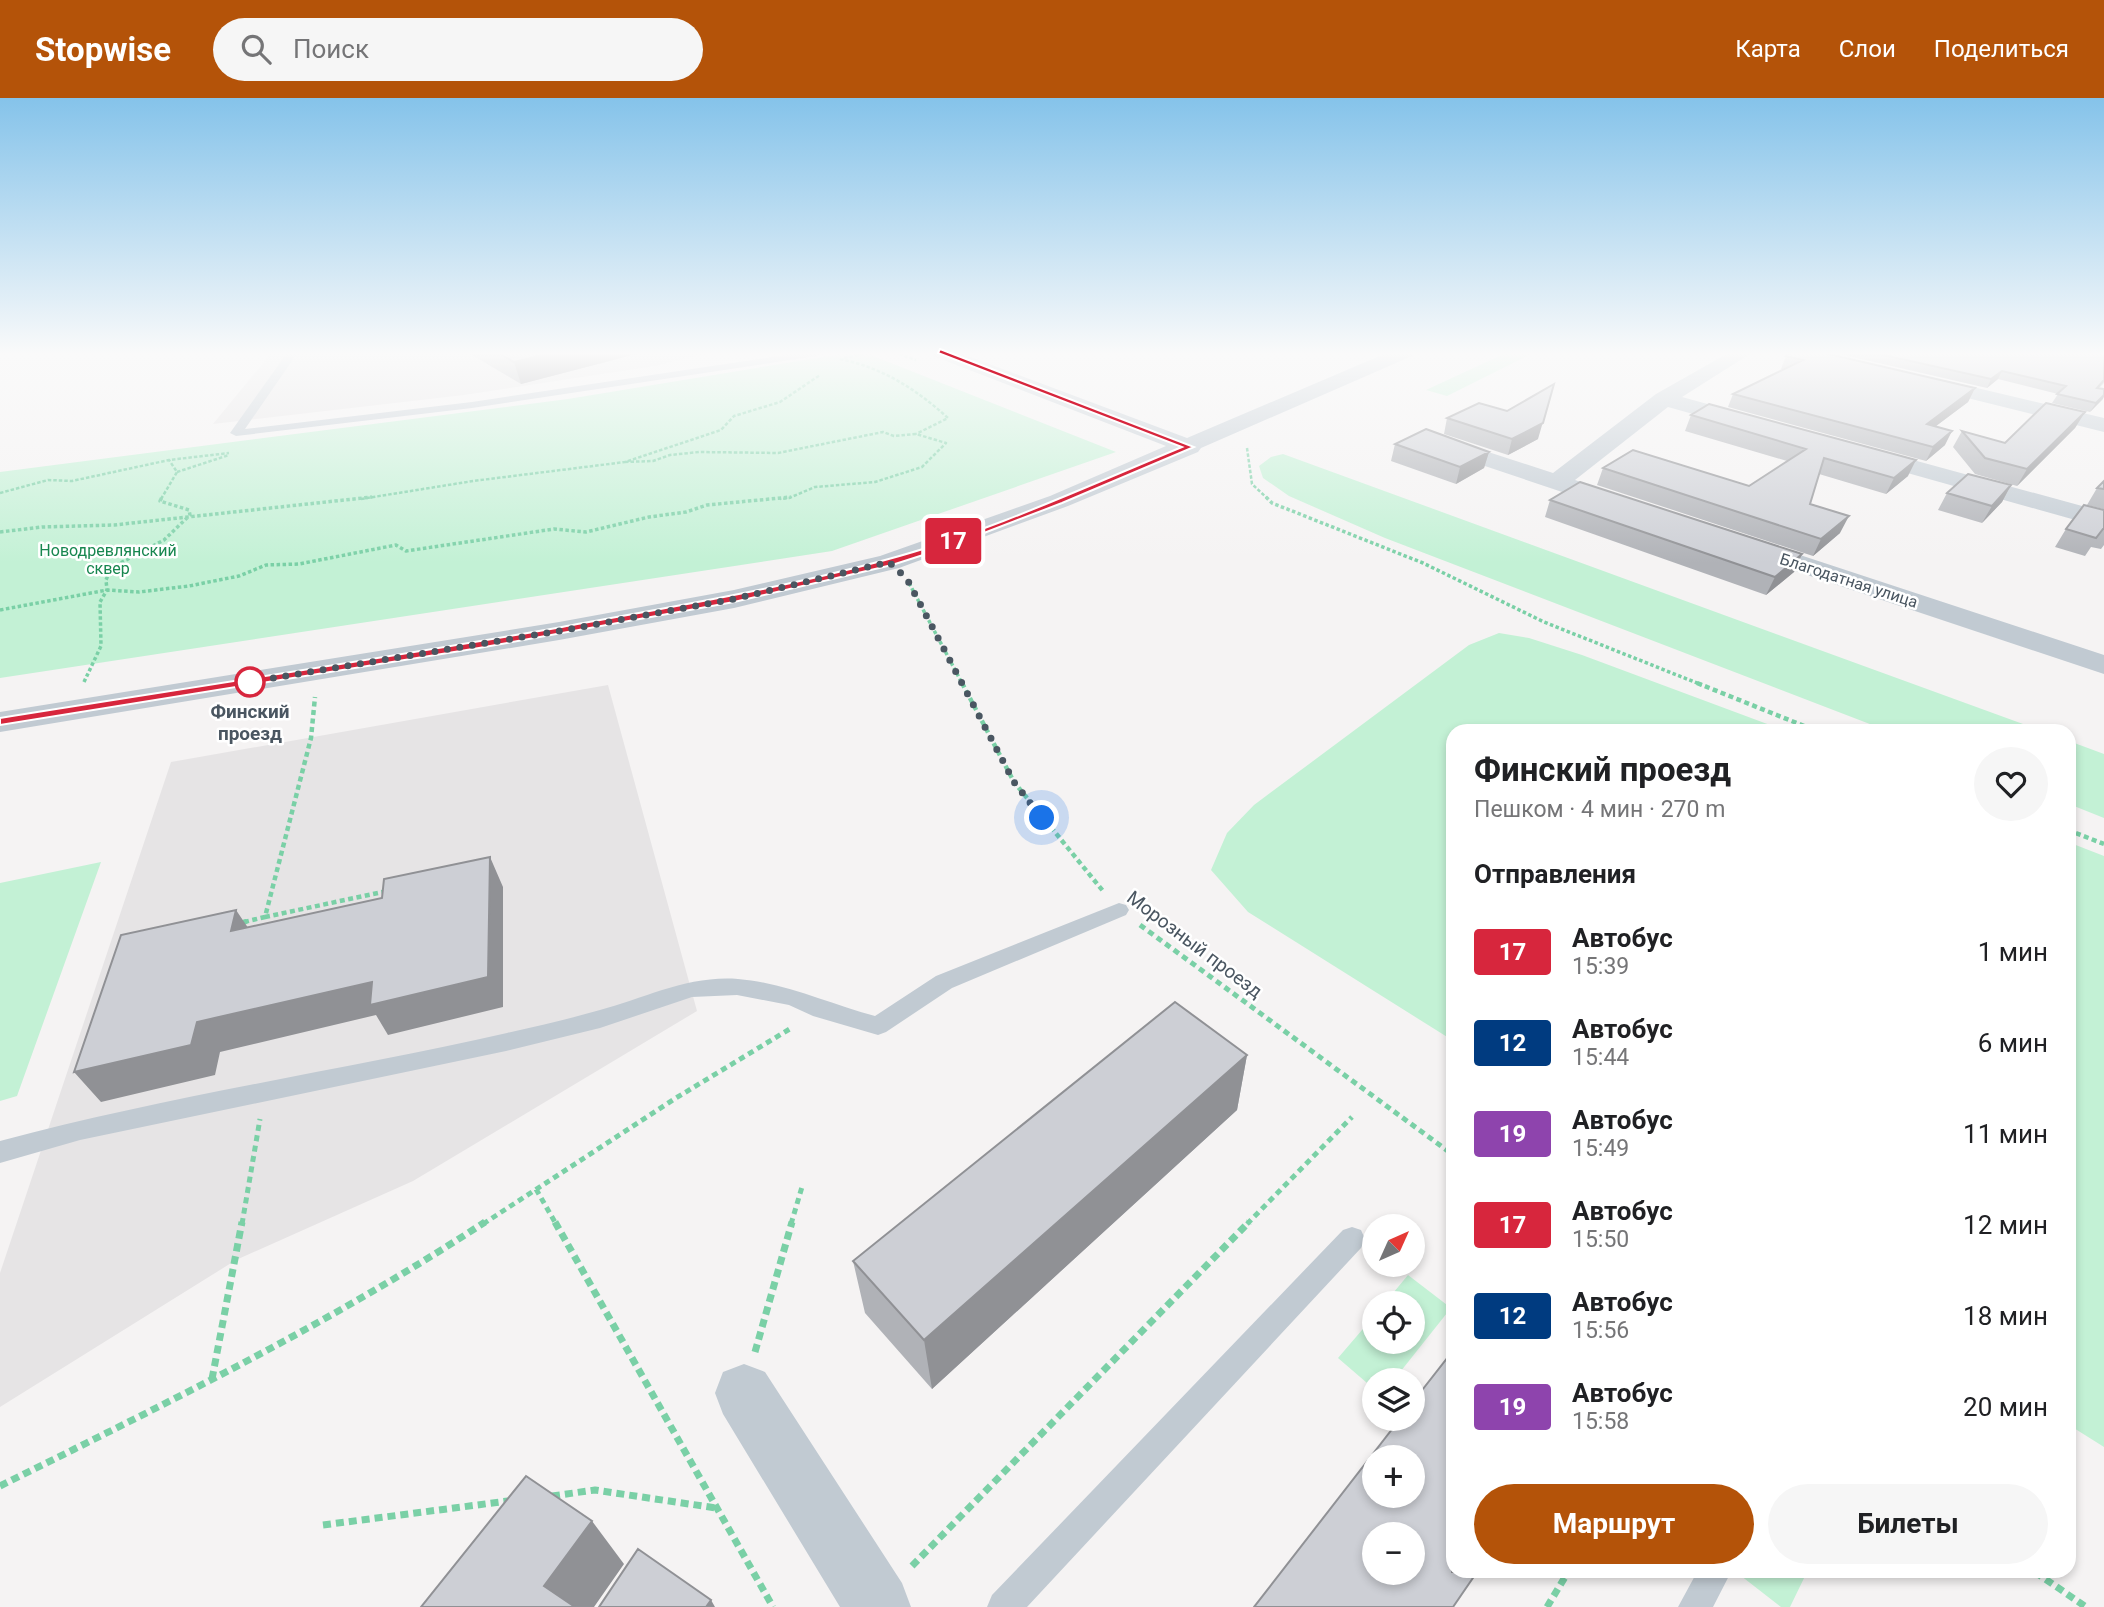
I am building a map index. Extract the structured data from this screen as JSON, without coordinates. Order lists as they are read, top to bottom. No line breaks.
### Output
{"streets":{"street":["Благодатная улица"],"path":["Морозный проезд"]},"parks":["Новодревлянский сквер"],"places":["Финский проезд"],"lines":["bus line 17"],"north":"top right","page":{"header":"Stopwise","search":"Поиск","nav":["Карта","Слои","Поделиться"],"on_map":"17","heading":[["Финский проезд","Пешком · 4 мин · 270 m"],"Отправления"],"list":[{"mark":"17","name":"Автобус","note":"15:39","value":"1 мин"},{"mark":"12","name":"Автобус","note":"15:44","value":"6 мин"},{"mark":"19","name":"Автобус","note":"15:49","value":"11 мин"},{"mark":"17","name":"Автобус","note":"15:50","value":"12 мин"},{"mark":"12","name":"Автобус","note":"15:56","value":"18 мин"},{"mark":"19","name":"Автобус","note":"15:58","value":"20 мин"}],"map_buttons":["+","−"],"buttons":["Маршрут","Билеты"]}}
